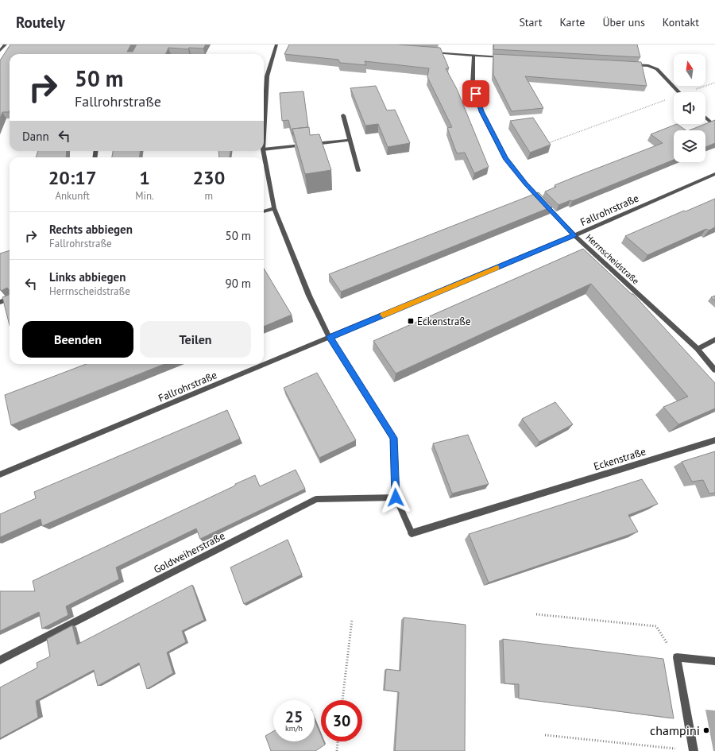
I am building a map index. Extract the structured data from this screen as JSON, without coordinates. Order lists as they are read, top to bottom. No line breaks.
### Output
{"streets":{"street":["Fallrohrstraße","Herrnscheidstraße","Eckenstraße","Goldweiherstraße"]},"crossings":[["Fallrohrstraße","Herrnscheidstraße"],["Fallrohrstraße","Eckenstraße"],["Eckenstraße","Goldweiherstraße"]],"places":{"transit":["Eckenstraße"],"other":["champini"]},"north":"top","page":{"header":"Routely","nav":["Start","Karte","Über uns","Kontakt"],"turn":["50 m","Fallrohrstraße"],"then":"Dann","eta":["20:17","Ankunft","1","Min.","230","m"],"list":[{"name":"Rechts abbiegen","note":"Fallrohrstraße","value":"50 m"},{"name":"Links abbiegen","note":"Herrnscheidstraße","value":"90 m"}],"buttons":["Beenden","Teilen"],"speed":"25 km/h","limit":"30"}}
